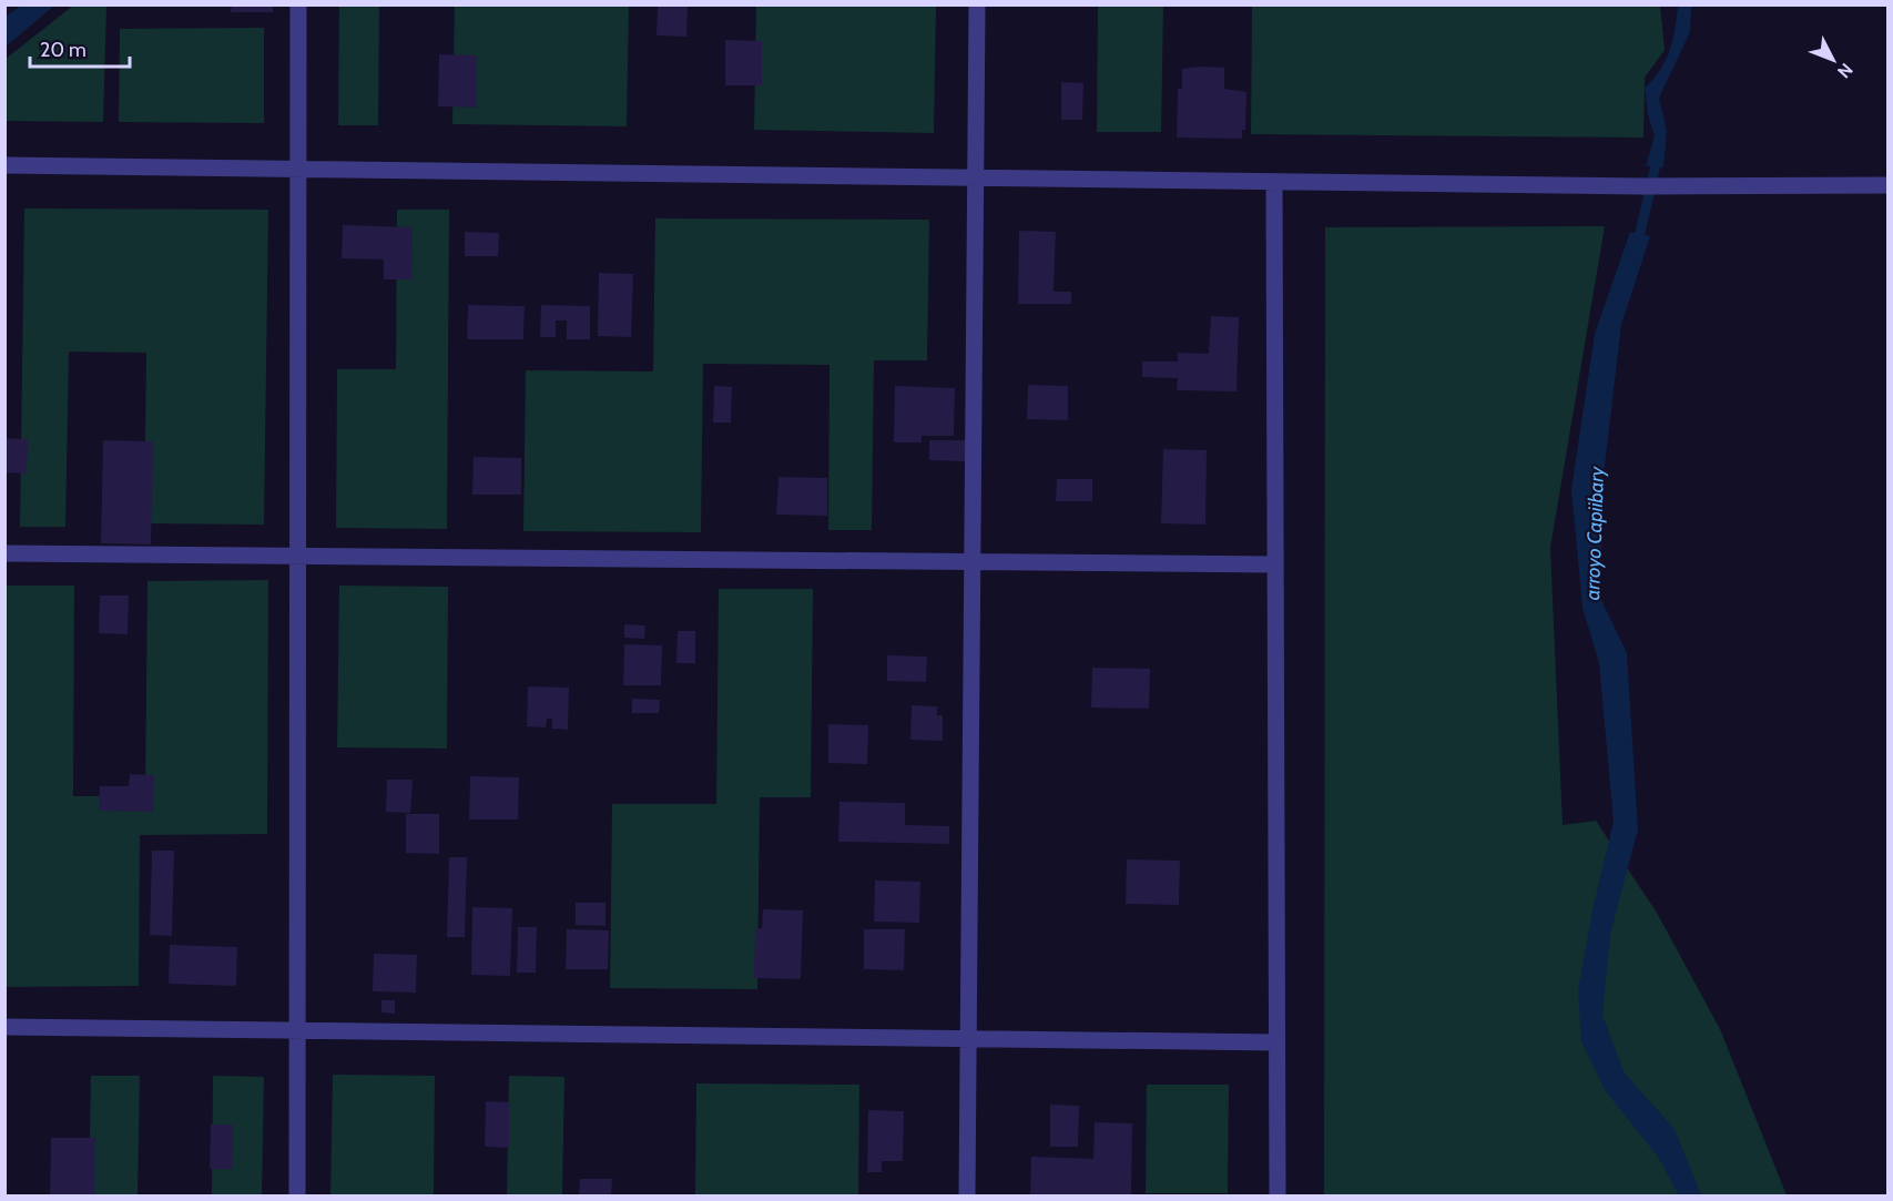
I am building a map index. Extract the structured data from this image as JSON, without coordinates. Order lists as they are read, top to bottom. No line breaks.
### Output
{"water":["arroyo Capiibary"],"scale_bar":"20 m","north":"bottom right"}
